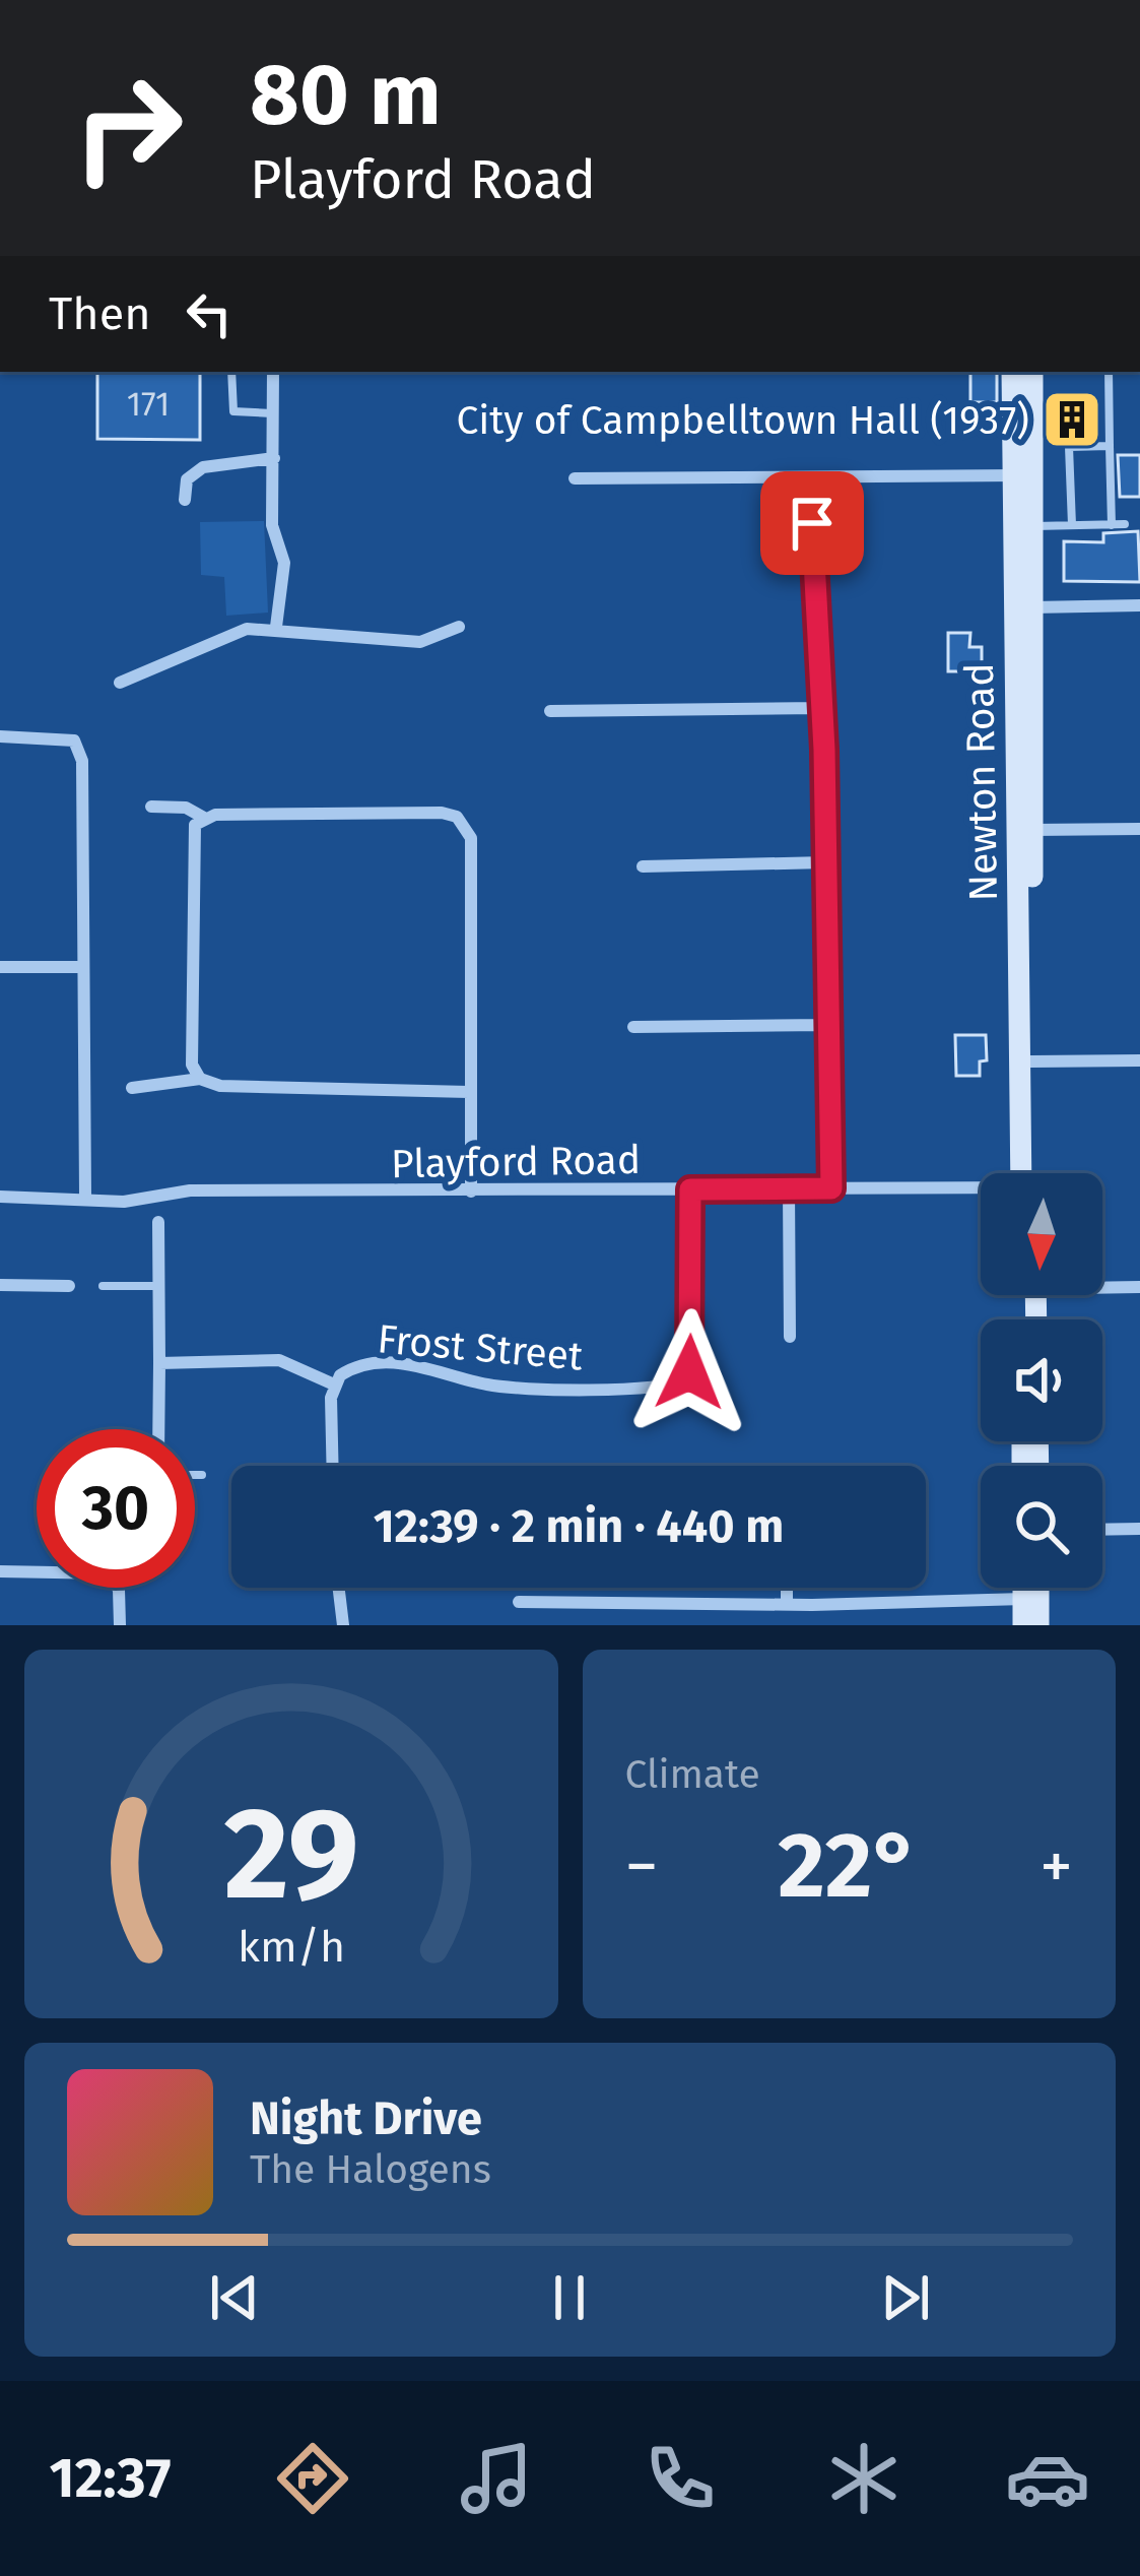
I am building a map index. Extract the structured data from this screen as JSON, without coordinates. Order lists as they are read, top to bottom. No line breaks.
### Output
{"streets":{"main road":["Newton Road"],"street":["Playford Road","Frost Street"]},"crossings":[["Playford Road","Frost Street"]],"places":{"building":["City of Campbelltown Hall (1937)"]},"house_numbers":["171"],"north":"bottom","page":{"turn":["80 m","Playford Road"],"then":"Then","limit":"30","trip":"12:39 · 2 min · 440 m","tile":"Climate","heat":["−","22°","+"],"song":["Night Drive","The Halogens"],"tabs":"12:37","gauge":["29","km/h"]}}
